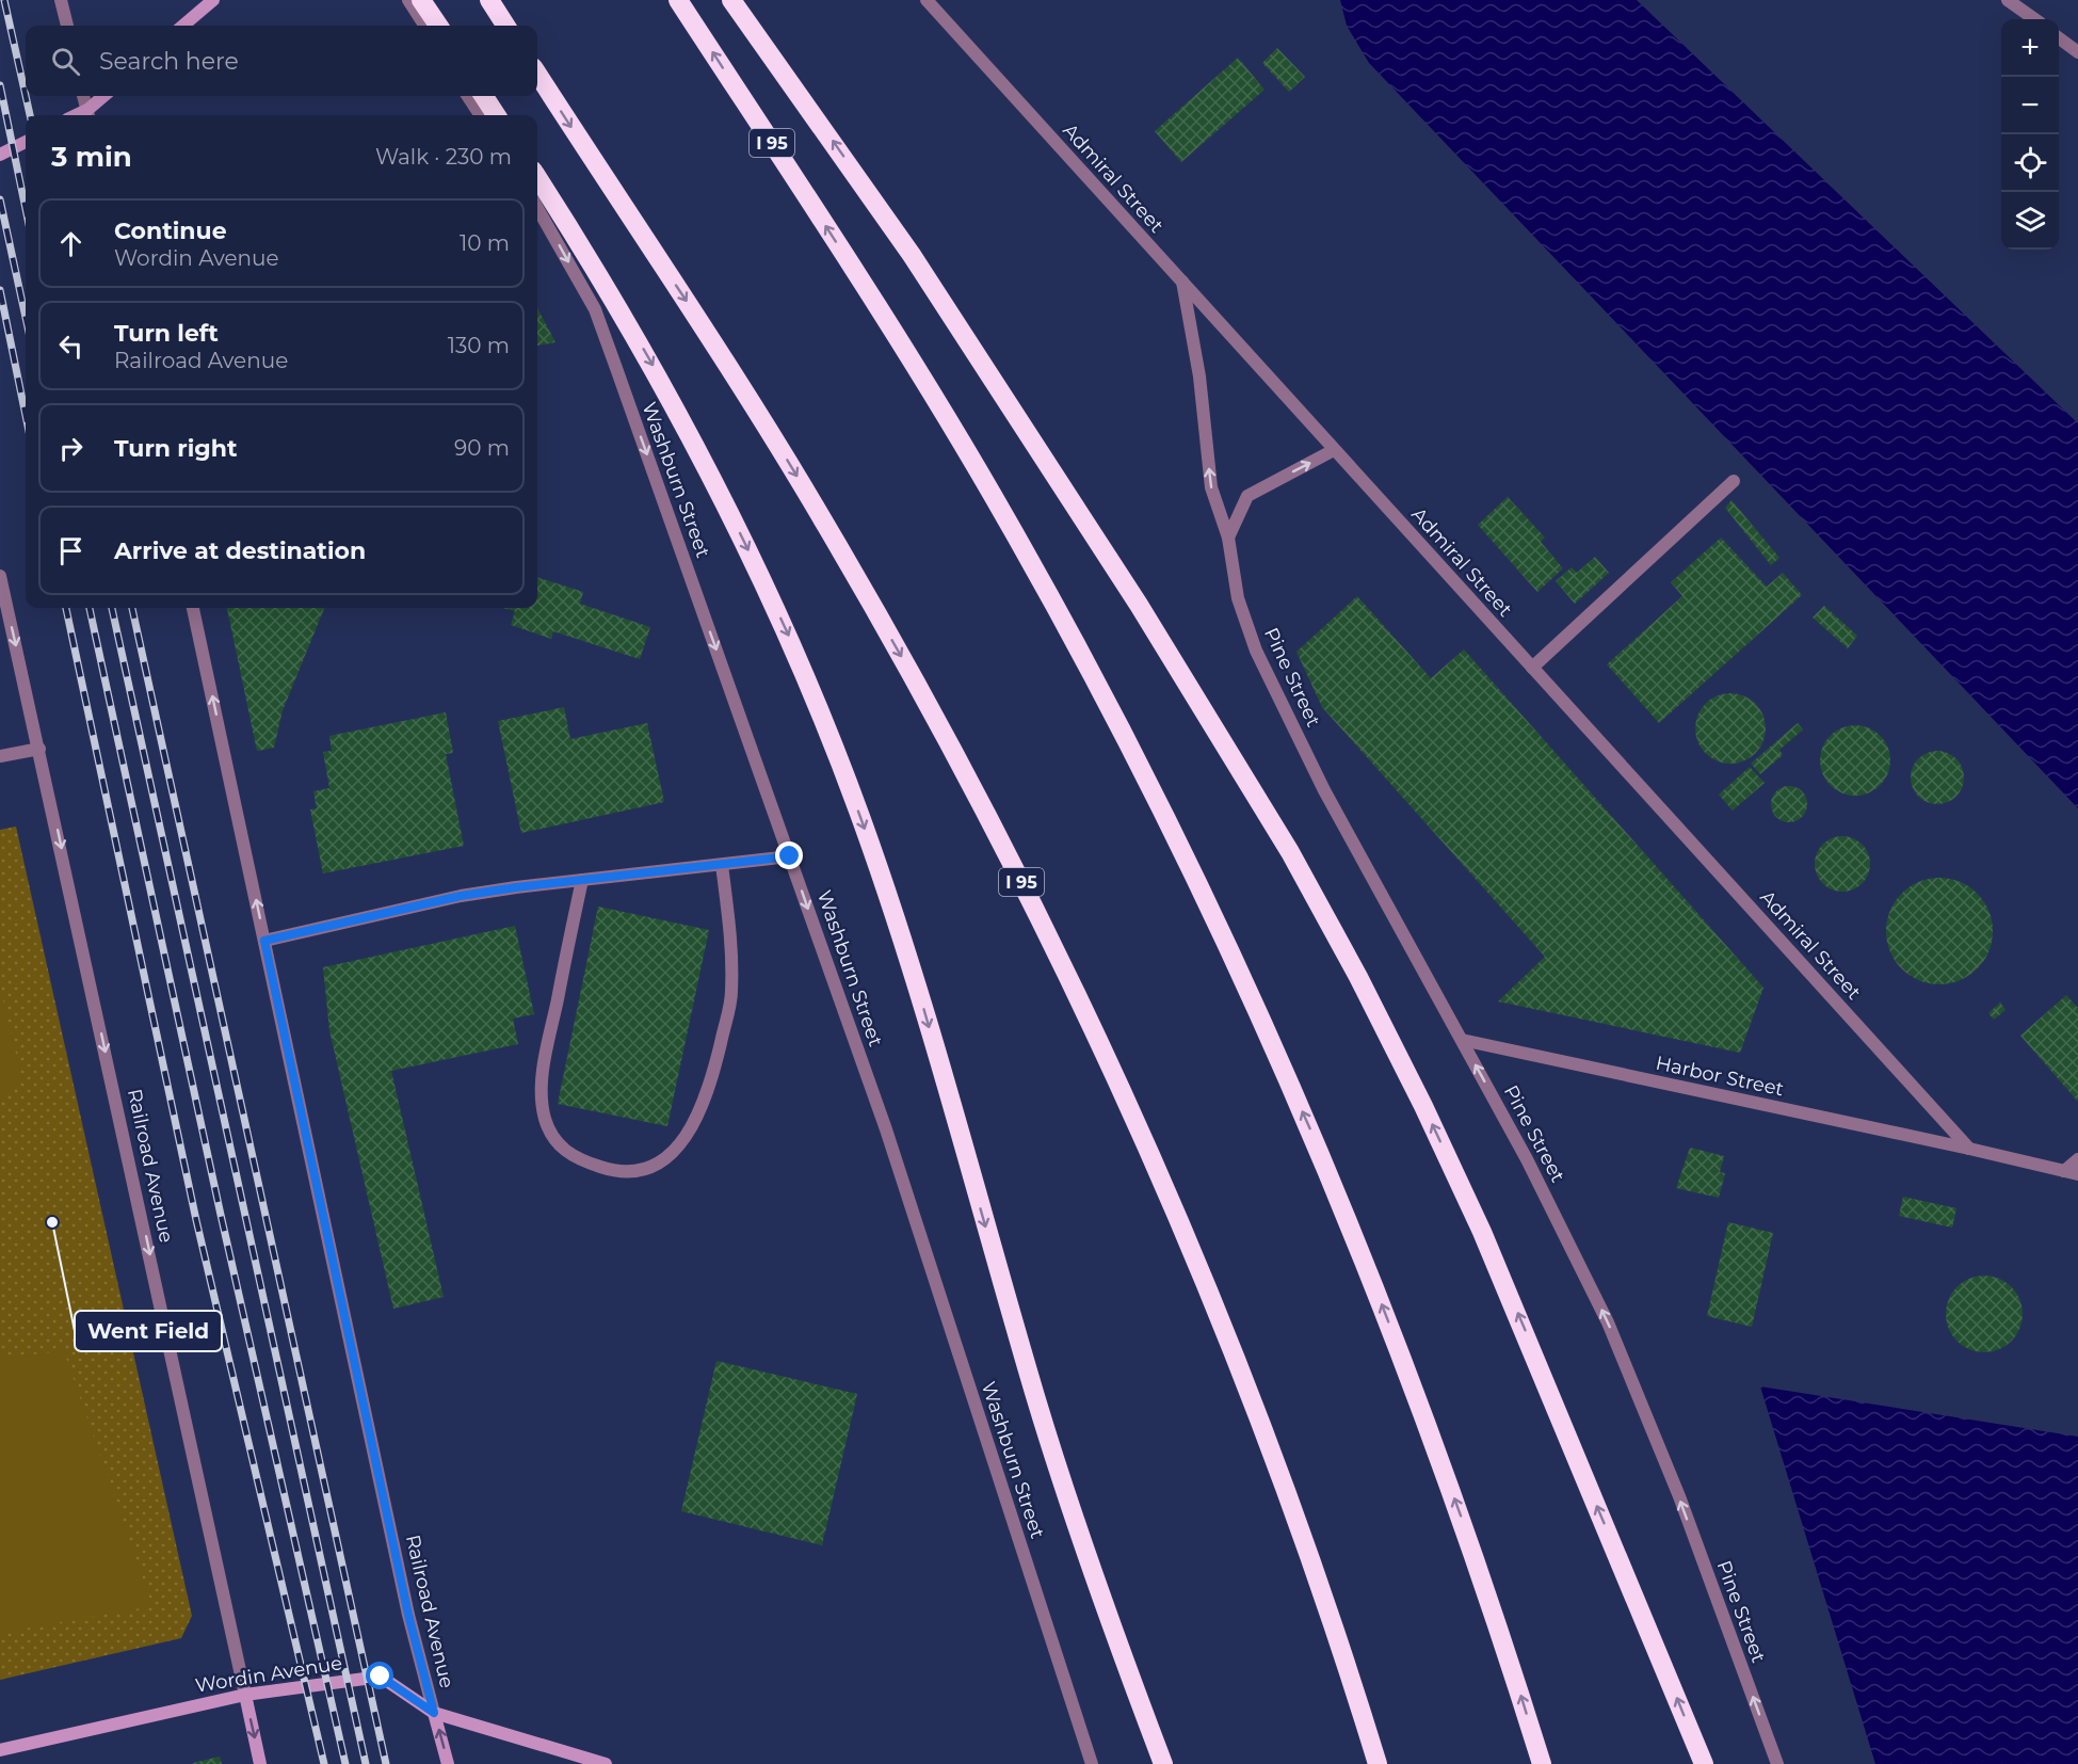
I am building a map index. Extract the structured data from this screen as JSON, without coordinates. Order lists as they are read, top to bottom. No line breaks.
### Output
{"streets":{"highway":["I 95"],"street":["Admiral Street","Washburn Street","Pine Street","Harbor Street","Railroad Avenue","Wordin Avenue"]},"crossings":[["Admiral Street","Pine Street"],["Admiral Street","Harbor Street"],["Pine Street","Harbor Street"],["Railroad Avenue","Wordin Avenue"]],"one_way":["Washburn Street","Pine Street"],"places":["Went Field"],"page":{"map_buttons":["+","−"],"search":"Search here","heading":["3 min","Walk · 230 m"],"list":[["Continue","Wordin Avenue","10 m"],["Turn left","Railroad Avenue","130 m"],["Turn right","90 m"],"Arrive at destination"]}}
